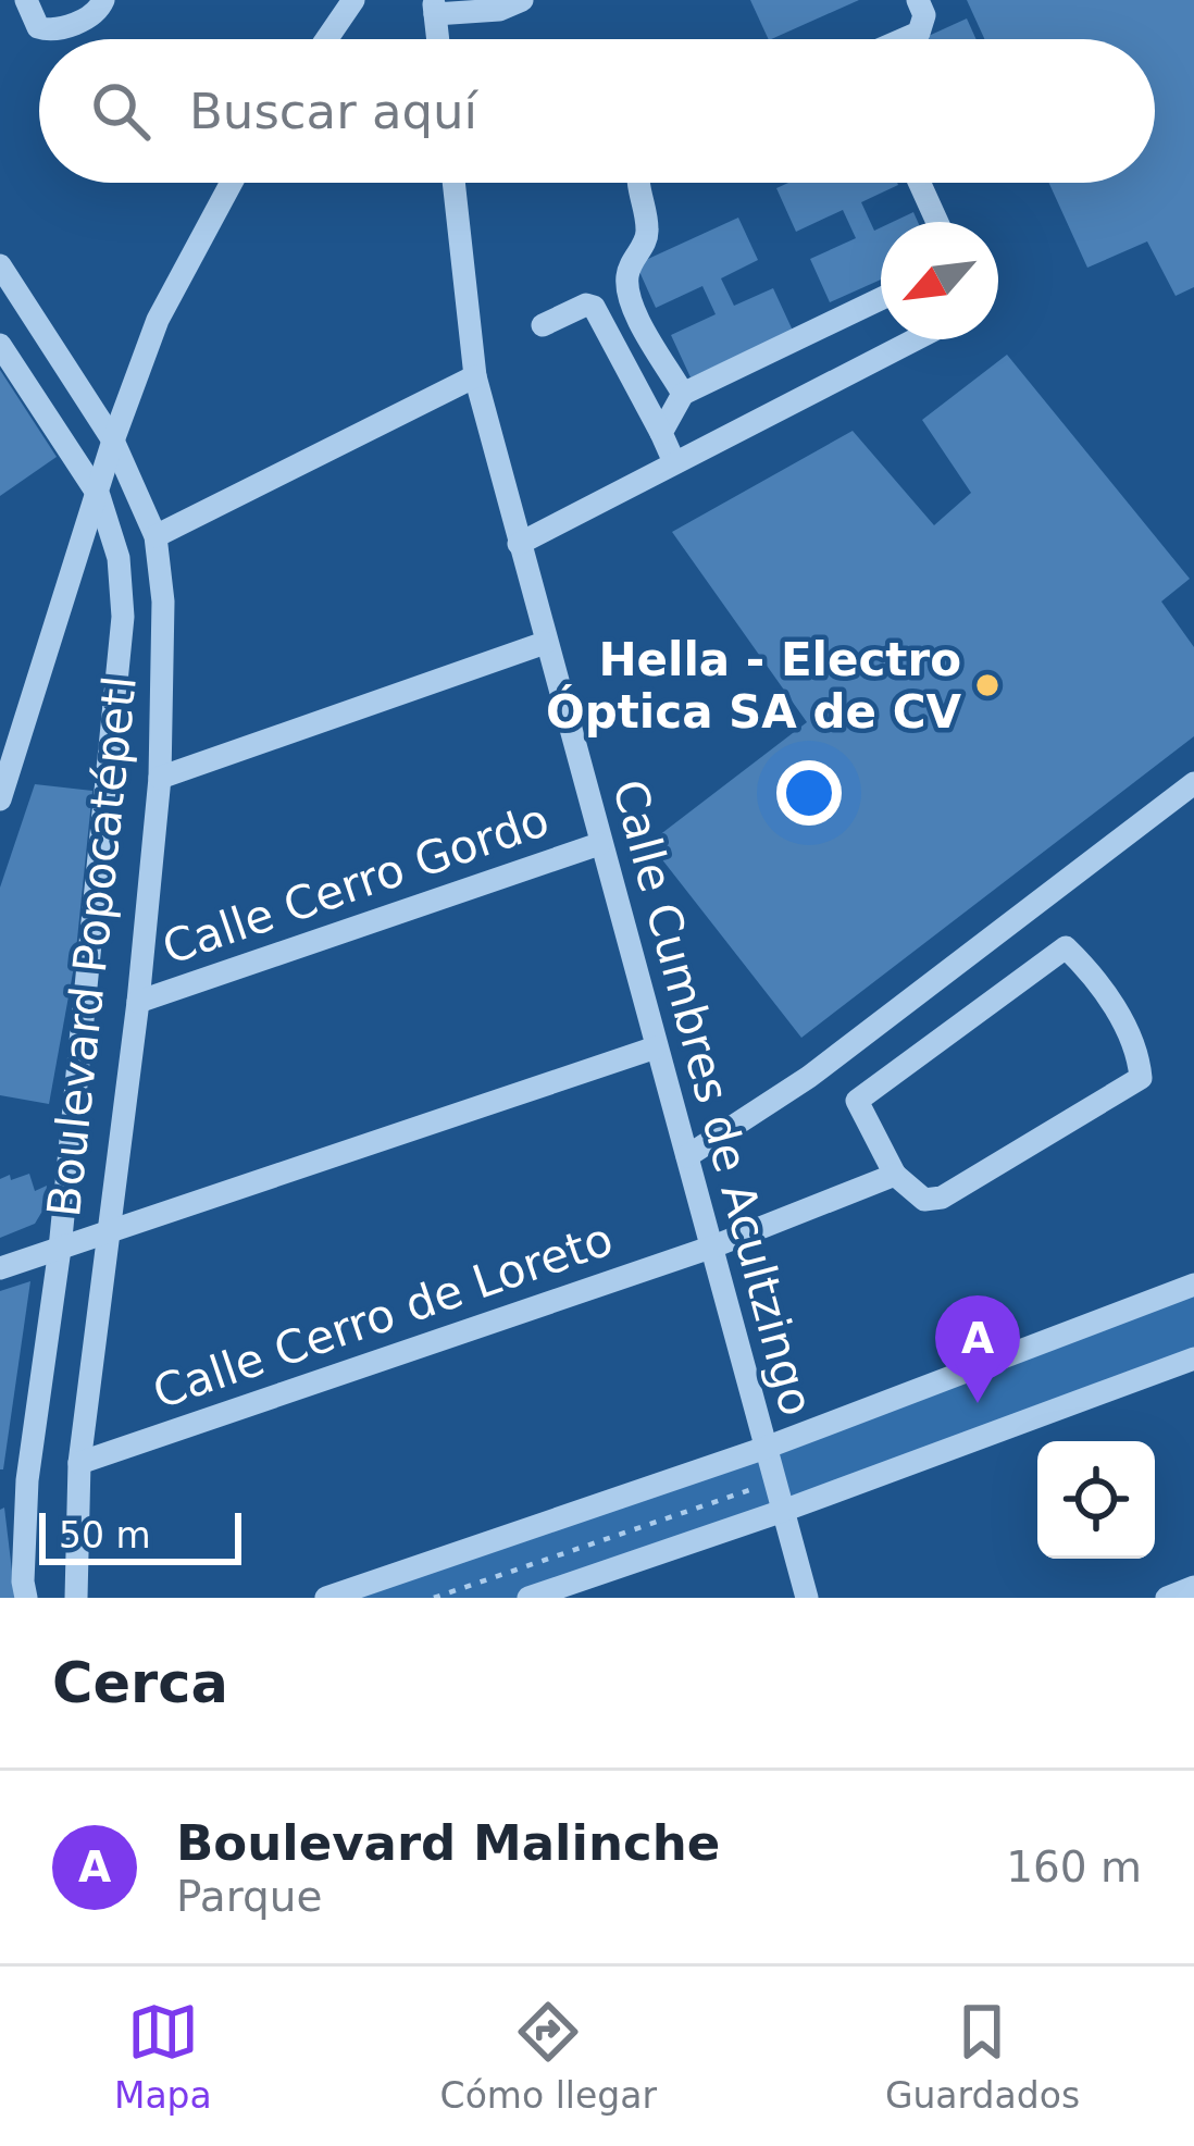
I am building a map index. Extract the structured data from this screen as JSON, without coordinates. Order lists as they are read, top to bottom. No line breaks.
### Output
{"streets":{"street":["Calle Cerro Gordo","Boulevard Popocatépetl","Calle Cumbres de Acultzingo","Calle Cerro de Loreto"]},"crossings":[["Calle Cerro Gordo","Boulevard Popocatépetl"],["Calle Cerro Gordo","Calle Cumbres de Acultzingo"],["Boulevard Popocatépetl","Calle Cerro de Loreto"],["Calle Cumbres de Acultzingo","Calle Cerro de Loreto"]],"places":["Hella - Electro Óptica SA de CV"],"scale_bar":"50 m","north":"bottom left","page":{"search":"Buscar aquí","pins":"A","scale":"50 m","heading":"Cerca","list":[{"mark":"A","name":"Boulevard Malinche","note":"Parque","value":"160 m"}],"nav":["Mapa","Cómo llegar","Guardados"]}}
